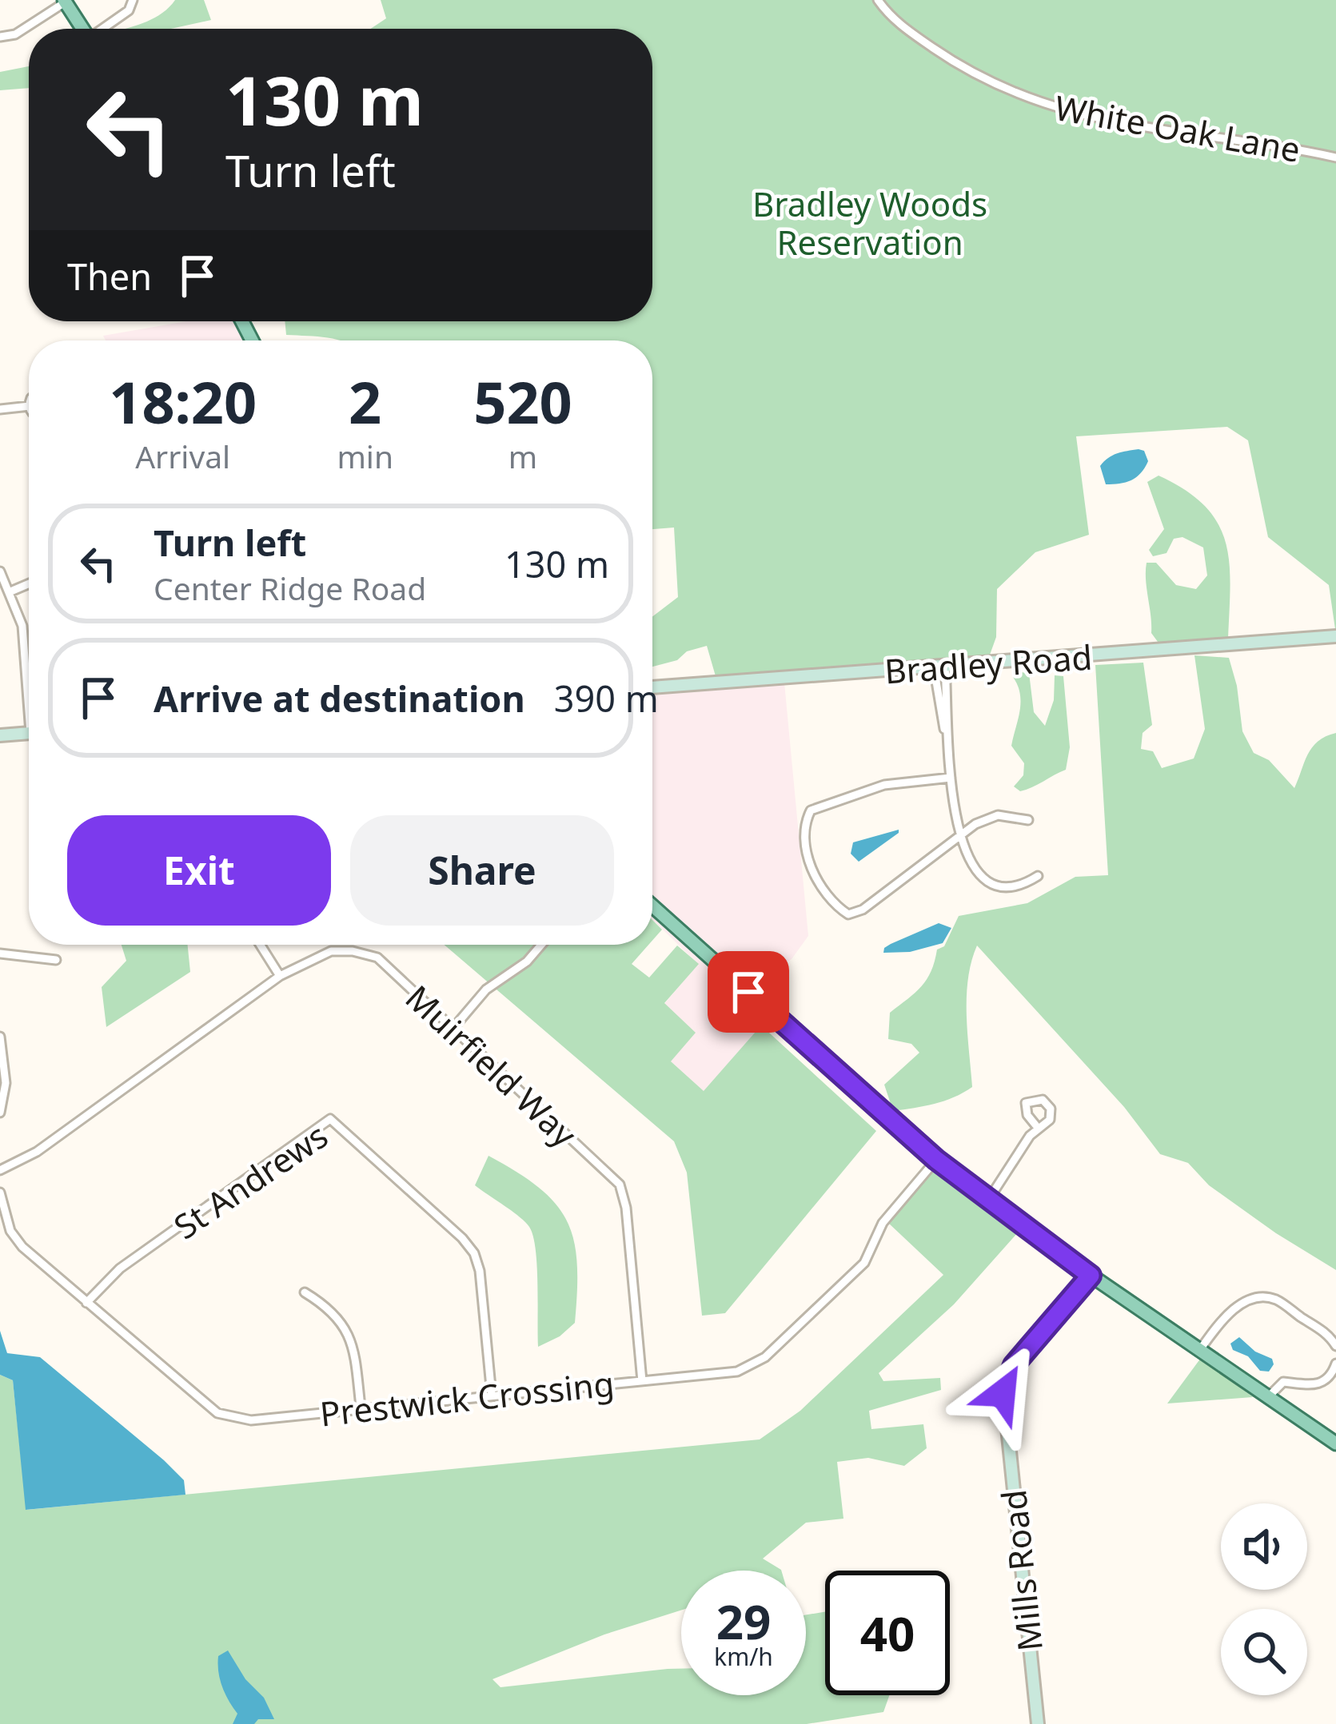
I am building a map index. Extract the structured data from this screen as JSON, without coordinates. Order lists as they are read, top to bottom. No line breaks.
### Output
{"streets":{"street":["White Oak Lane","Bradley Road","Muirfield Way","St Andrews","Prestwick Crossing","Mills Road"]},"crossings":[["Muirfield Way","Prestwick Crossing"],["St Andrews","Prestwick Crossing"]],"parks":["Bradley Woods Reservation"],"page":{"turn":["130 m","Turn left"],"then":"Then","eta":["18:20","Arrival","2","min","520","m"],"list":[{"name":"Turn left","note":"Center Ridge Road","value":"130 m"},{"name":"Arrive at destination","value":"390 m"}],"buttons":["Exit","Share"],"speed":"29 km/h","limit":"40"}}
